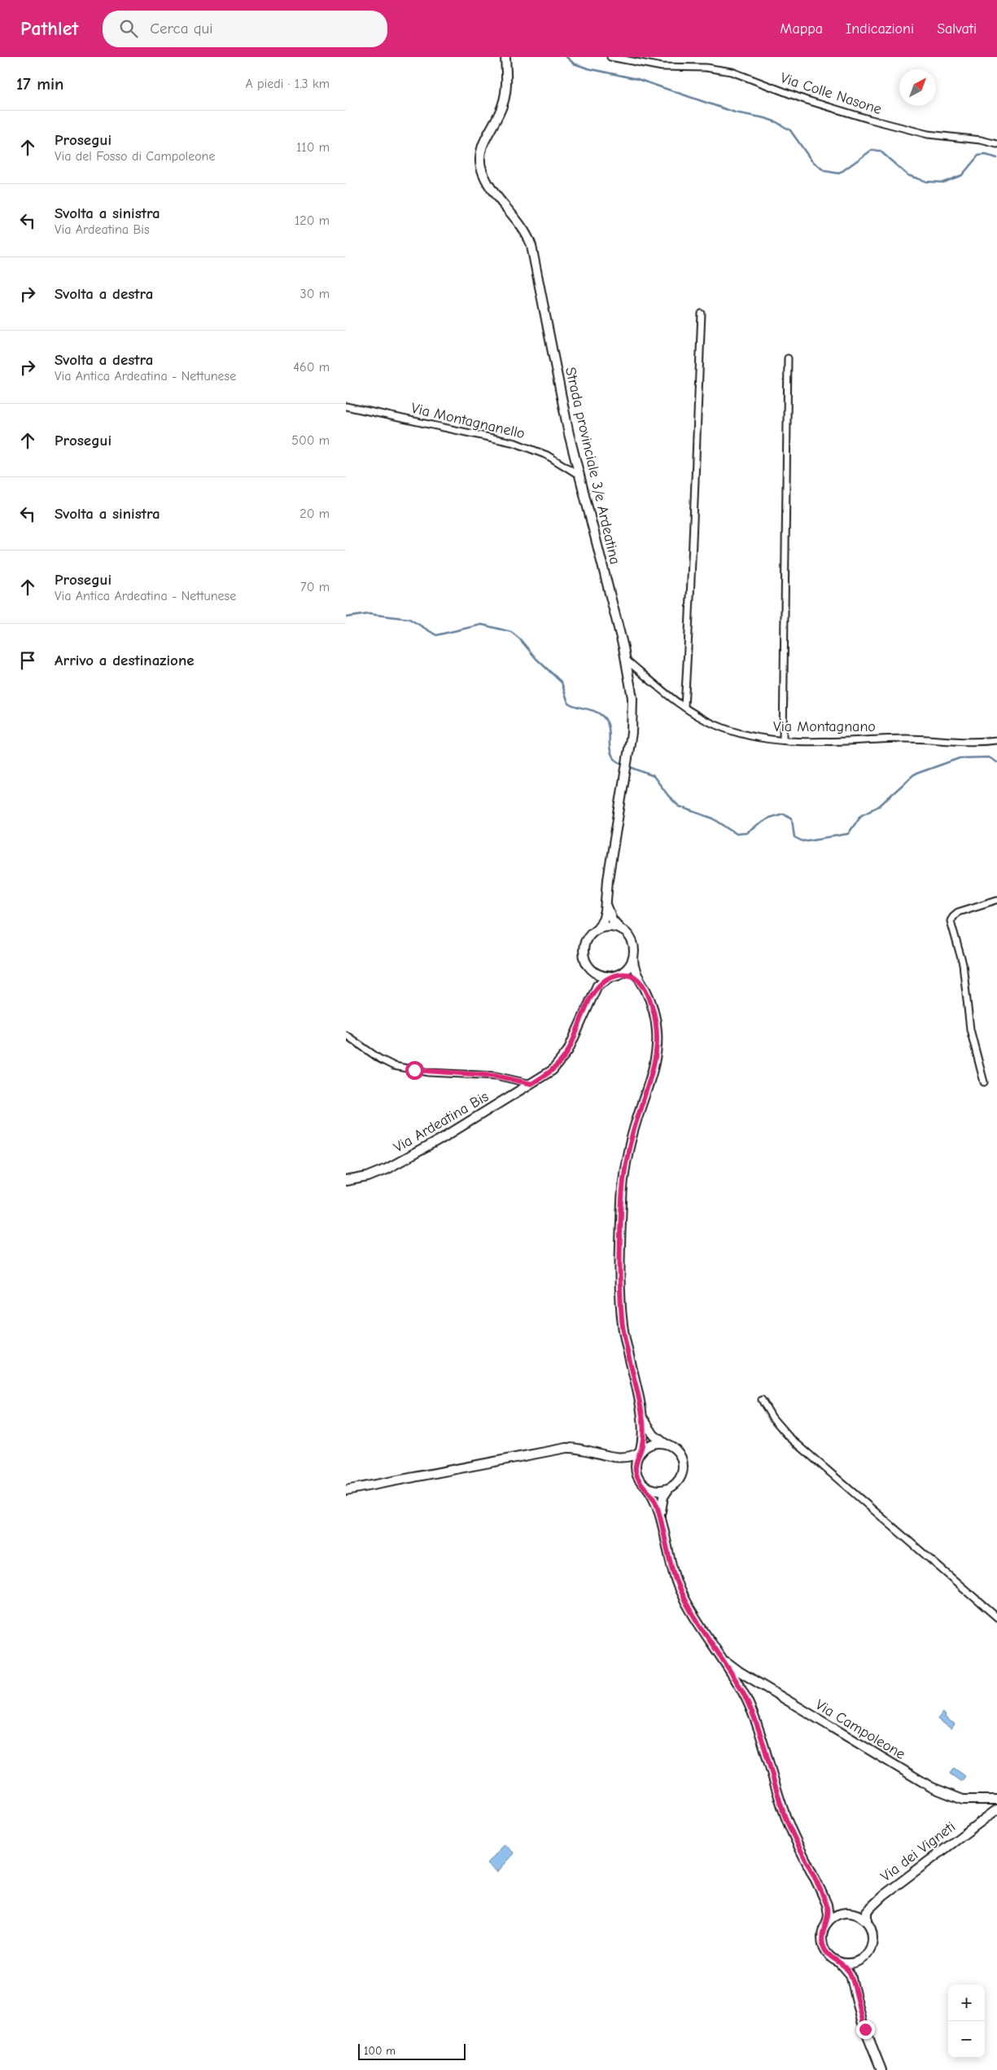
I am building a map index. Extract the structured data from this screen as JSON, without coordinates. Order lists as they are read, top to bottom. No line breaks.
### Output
{"streets":{"main road":["Strada provinciale 3/e Ardeatina","Via Ardeatina Bis","Via Campoleone","Via dei Vigneti"],"street":["Via Colle Nasone","Via Montagnanello","Via Montagnano"]},"crossings":[["Via Montagnanello","Strada provinciale 3/e Ardeatina"],["Strada provinciale 3/e Ardeatina","Via Montagnano"],["Strada provinciale 3/e Ardeatina","Via Ardeatina Bis"]],"scale_bar":"100 m","north":"top right","page":{"header":"Pathlet","search":"Cerca qui","nav":["Mappa","Indicazioni","Salvati"],"heading":["17 min","A piedi · 1.3 km"],"list":[["Prosegui","Via del Fosso di Campoleone","110 m"],["Svolta a sinistra","Via Ardeatina Bis","120 m"],["Svolta a destra","30 m"],["Svolta a destra","Via Antica Ardeatina - Nettunese","460 m"],["Prosegui","500 m"],["Svolta a sinistra","20 m"],["Prosegui","Via Antica Ardeatina - Nettunese","70 m"],"Arrivo a destinazione"],"map_buttons":["+","−"],"scale":"100 m"}}
